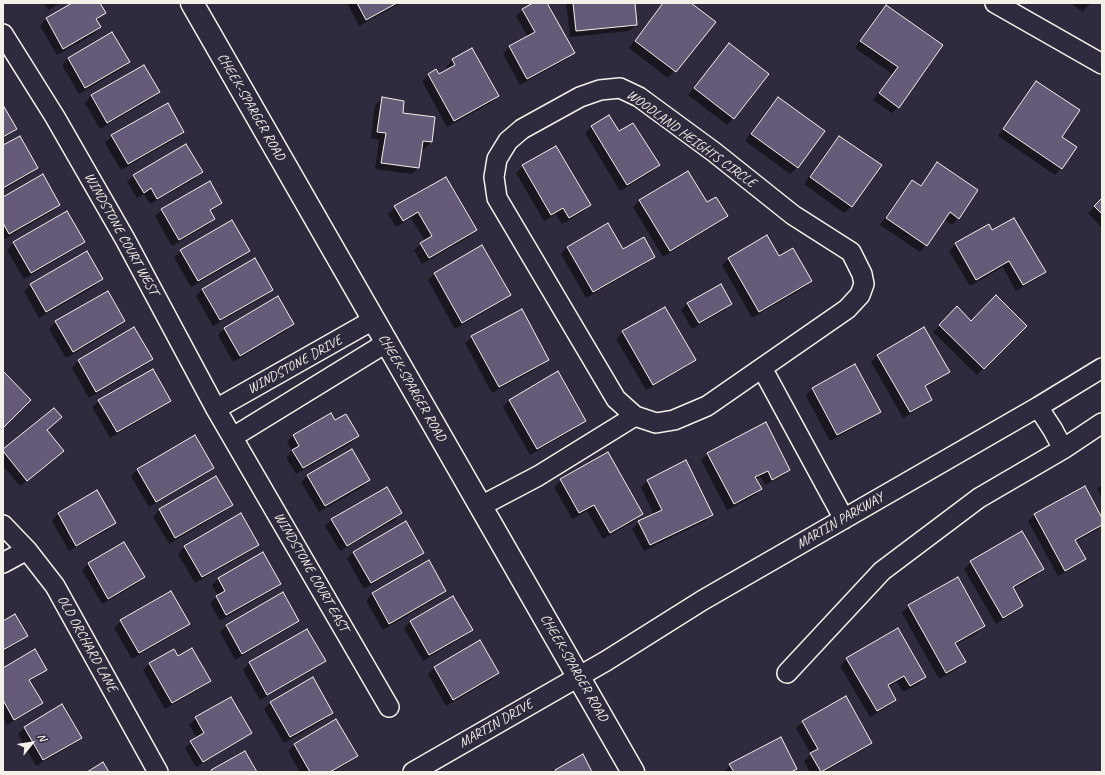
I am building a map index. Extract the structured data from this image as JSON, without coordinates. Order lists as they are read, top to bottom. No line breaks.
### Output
{"streets":{"main road":["CHEEK-SPARGER ROAD"],"street":["WOODLAND HEIGHTS CIRCLE","WINDSTONE COURT WEST","WINDSTONE DRIVE","MARTIN PARKWAY","WINDSTONE COURT EAST","OLD ORCHARD LANE","MARTIN DRIVE"]},"crossings":[["CHEEK-SPARGER ROAD","WINDSTONE DRIVE"],["CHEEK-SPARGER ROAD","MARTIN PARKWAY"],["CHEEK-SPARGER ROAD","MARTIN DRIVE"],["WINDSTONE COURT WEST","WINDSTONE DRIVE"],["WINDSTONE COURT WEST","WINDSTONE COURT EAST"],["WINDSTONE DRIVE","WINDSTONE COURT EAST"],["MARTIN PARKWAY","MARTIN DRIVE"]],"north":"top right"}
